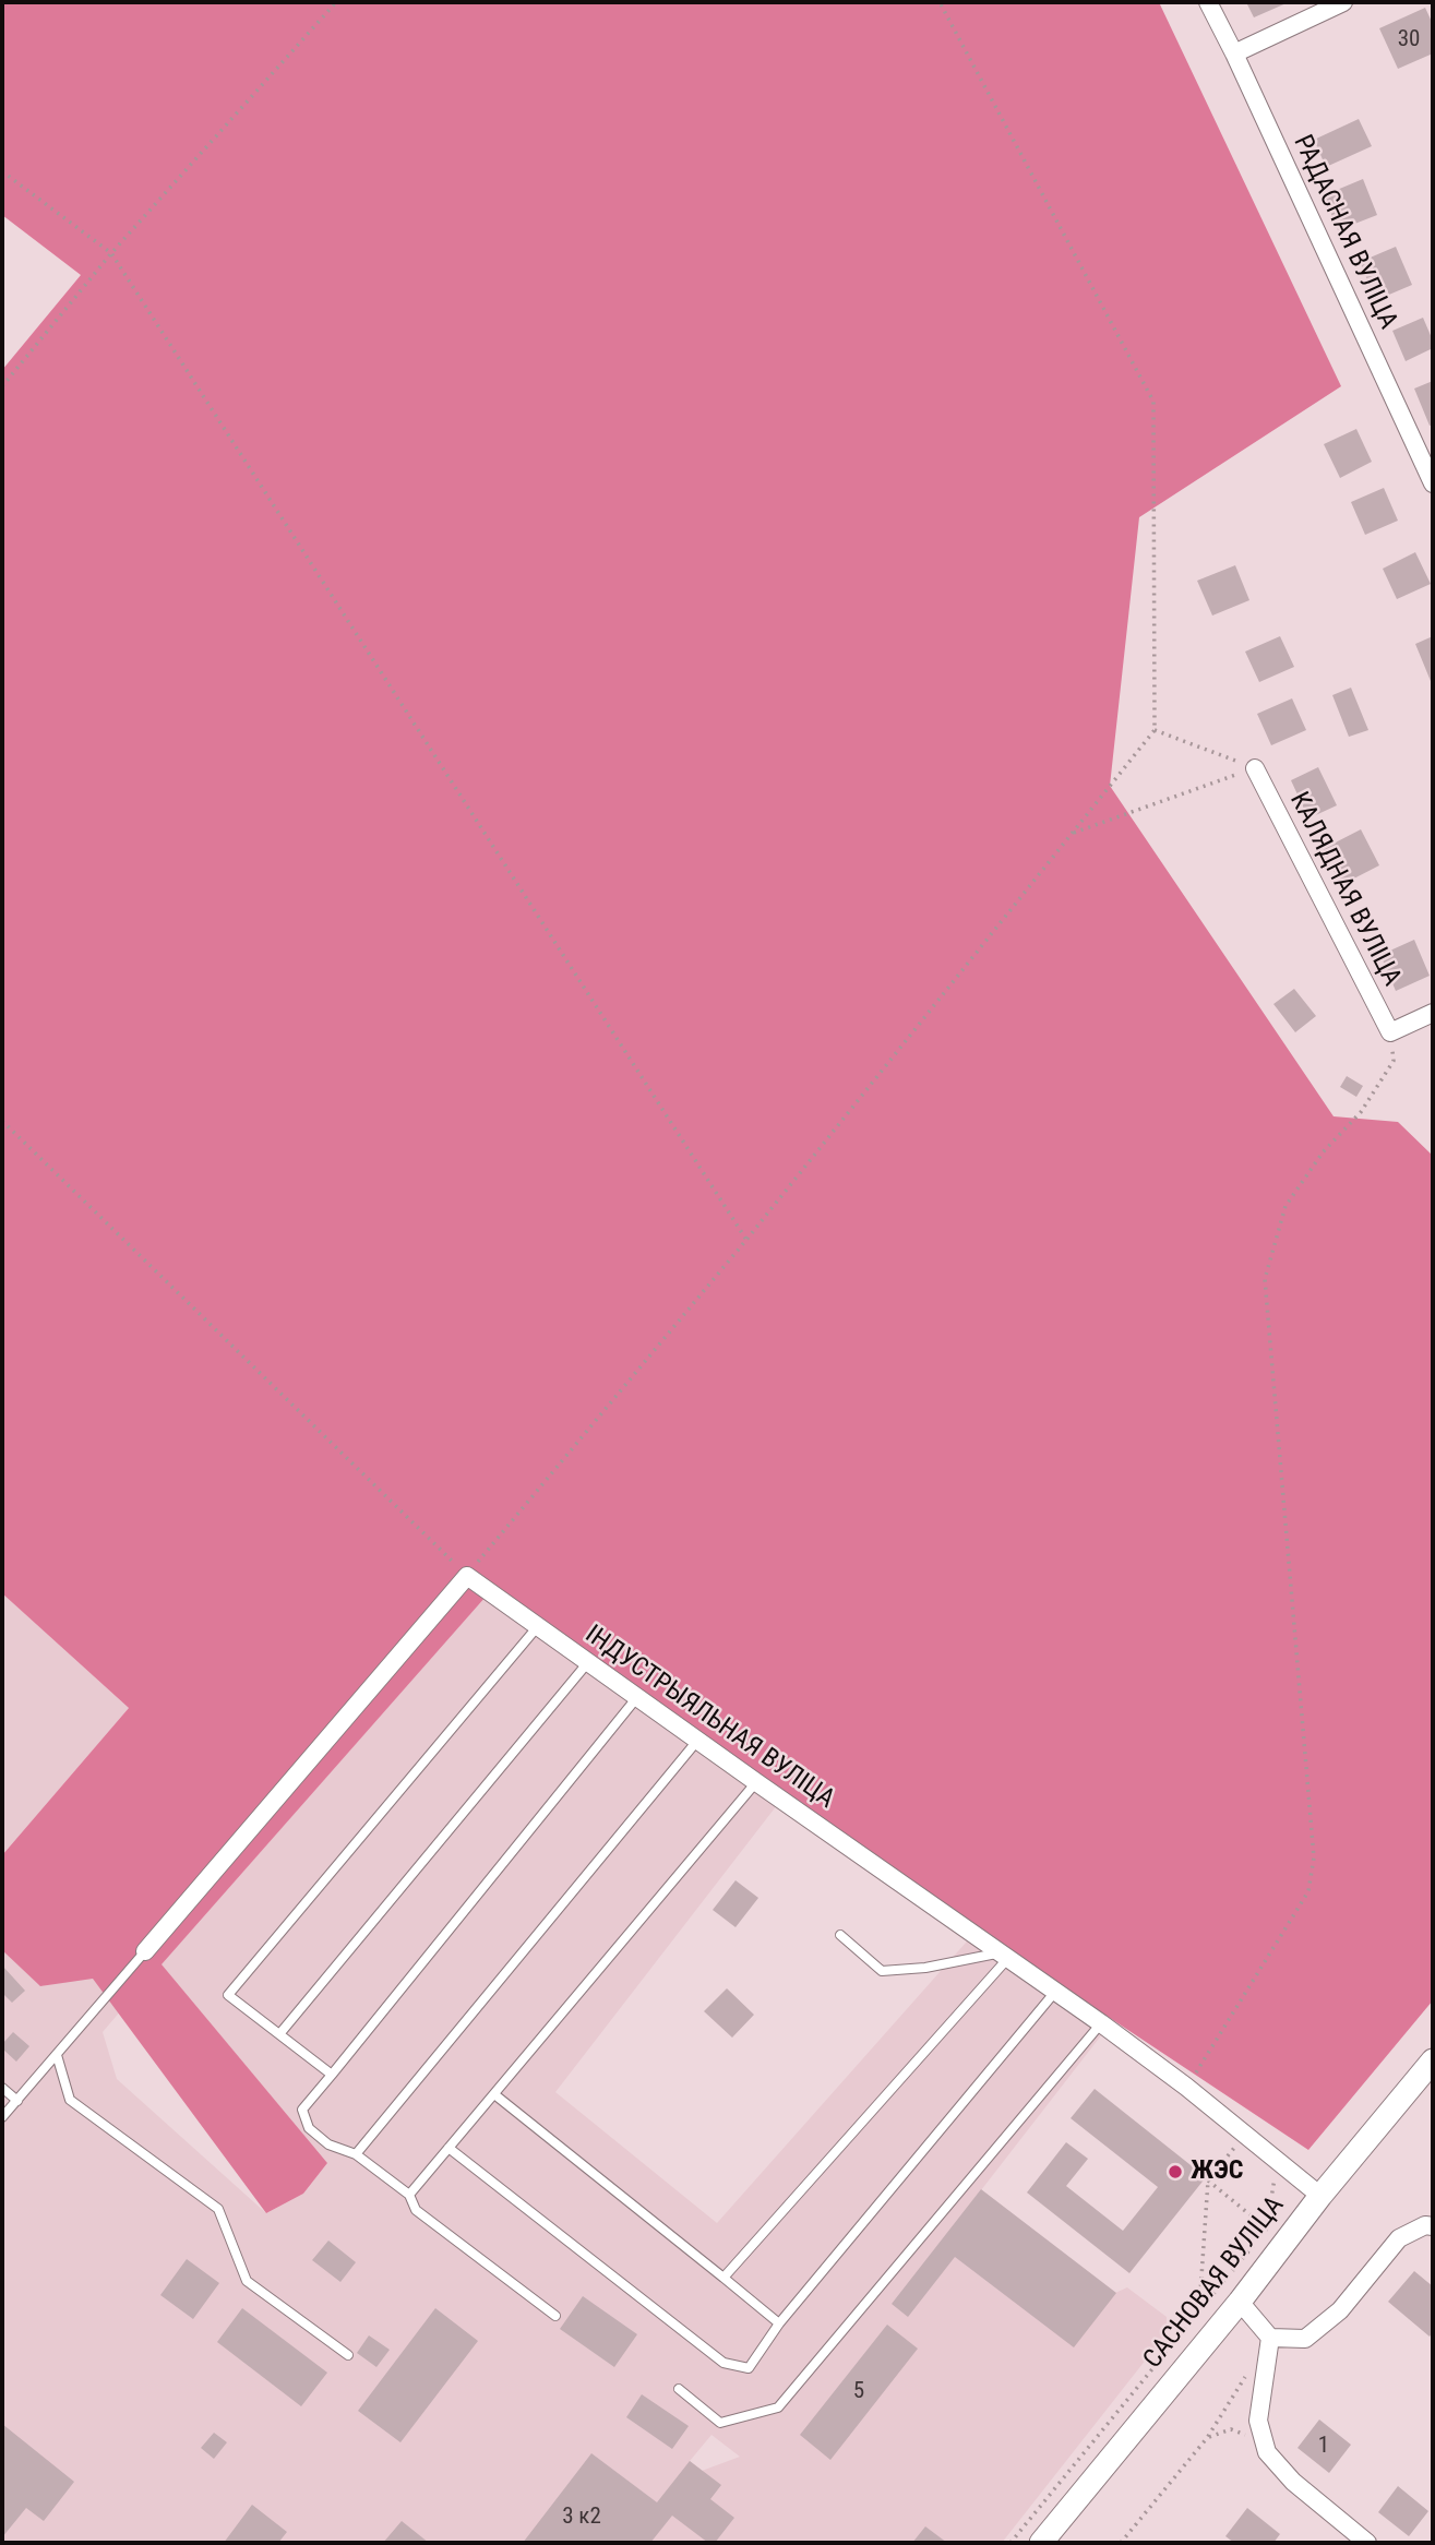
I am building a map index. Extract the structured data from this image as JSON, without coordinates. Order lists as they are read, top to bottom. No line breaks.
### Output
{"streets":{"street":["РАДАСНАЯ ВУЛІЦА","КАЛЯДНАЯ ВУЛІЦА","ІНДУСТРЫЯЛЬНАЯ ВУЛІЦА","САСНОВАЯ ВУЛІЦА"]},"crossings":[["ІНДУСТРЫЯЛЬНАЯ ВУЛІЦА","САСНОВАЯ ВУЛІЦА"]],"places":["ЖЭС"],"house_numbers":["30","5","1","3 к2"]}
